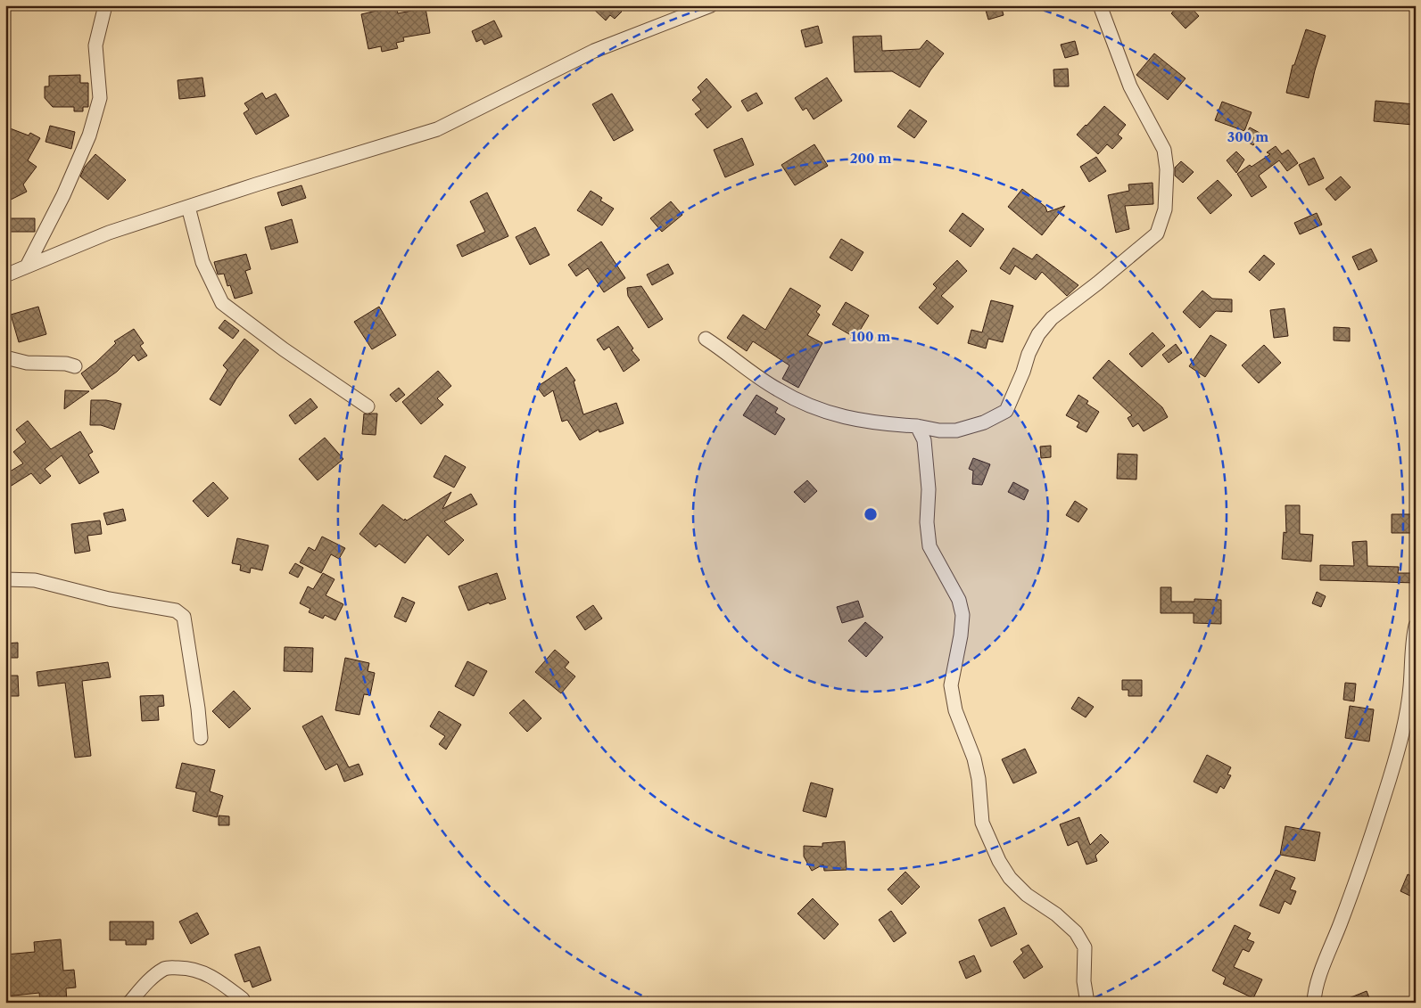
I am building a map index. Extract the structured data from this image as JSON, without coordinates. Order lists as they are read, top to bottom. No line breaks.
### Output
{"rings":["300 m","200 m","100 m"]}
